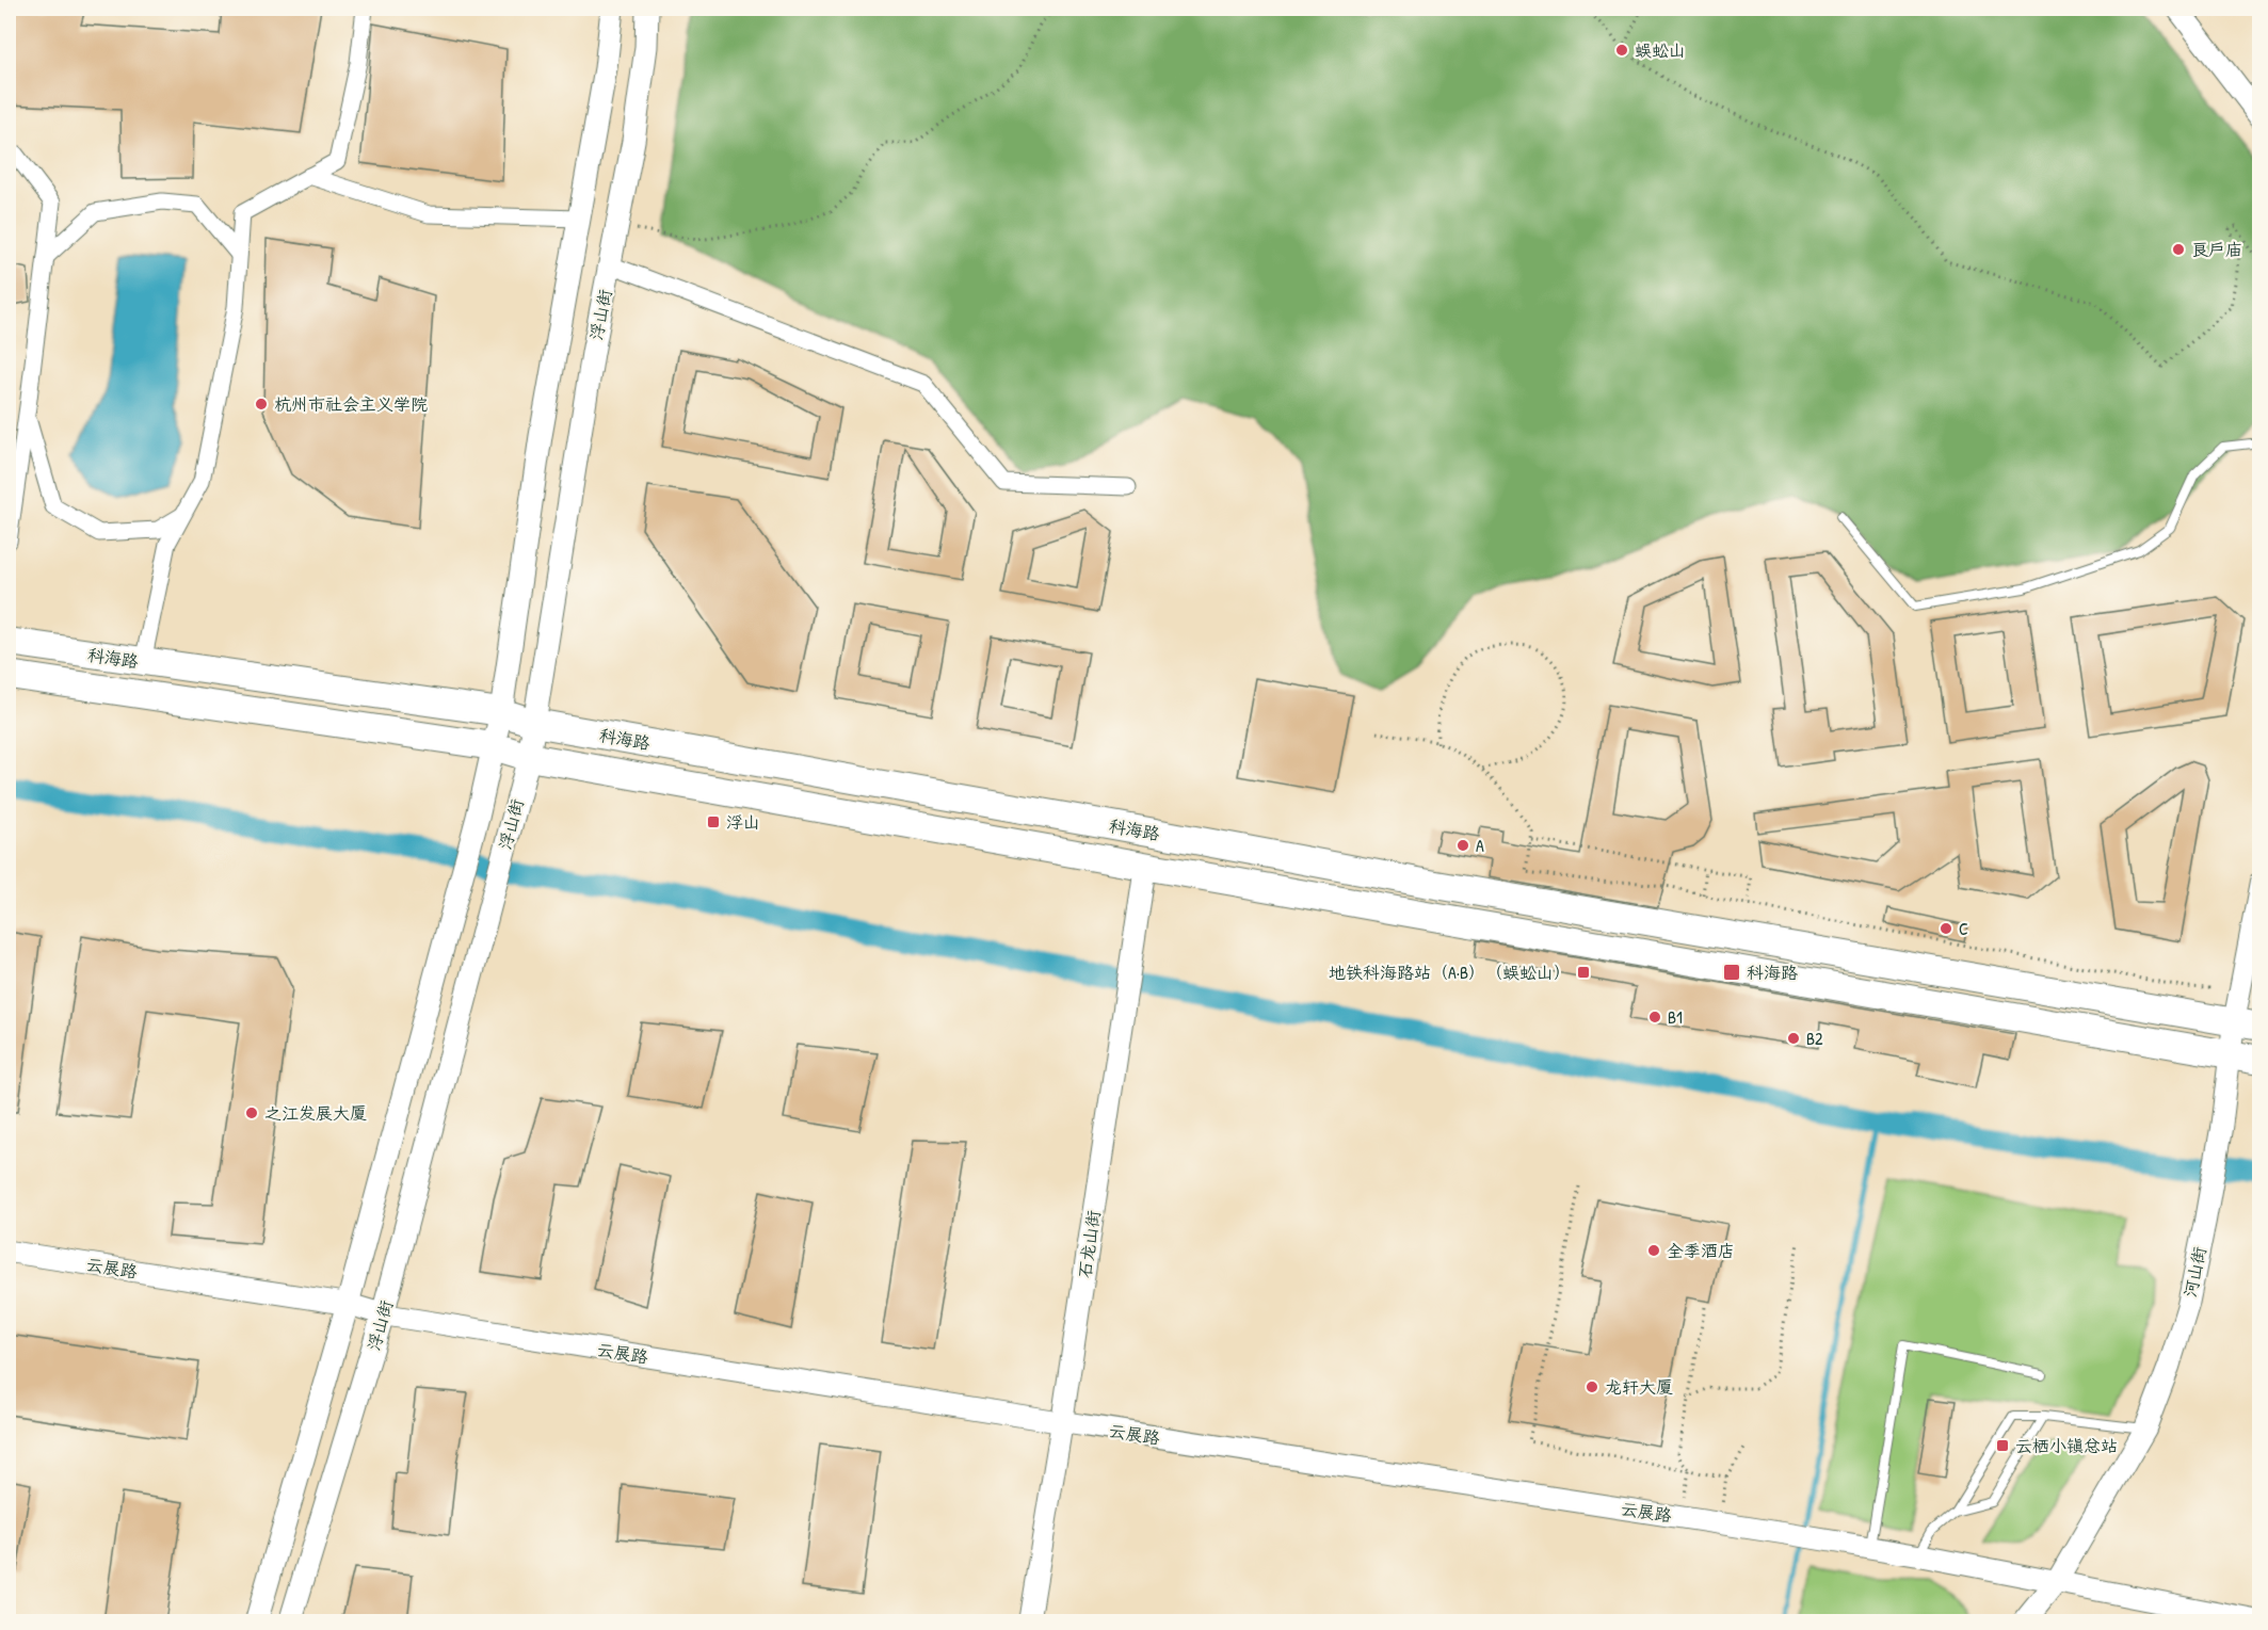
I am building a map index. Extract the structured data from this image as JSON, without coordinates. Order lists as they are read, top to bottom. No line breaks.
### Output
{"streets":{"highway":["科海路"],"main road":["浮山街"],"street":["石龙山街","云展路","河山街"]},"crossings":[["浮山街","科海路"],["浮山街","云展路"],["科海路","石龙山街"],["科海路","河山街"],["石龙山街","云展路"],["云展路","河山街"]],"places":{"other":["蜈蚣山","良户庙","杭州市社会主义学院","A","C","B1","B2","之江发展大厦","全季酒店","龙轩大厦"],"transit":["浮山","地铁科海路站（A·B）（蜈蚣山）","科海路","云栖小镇总站"]}}
